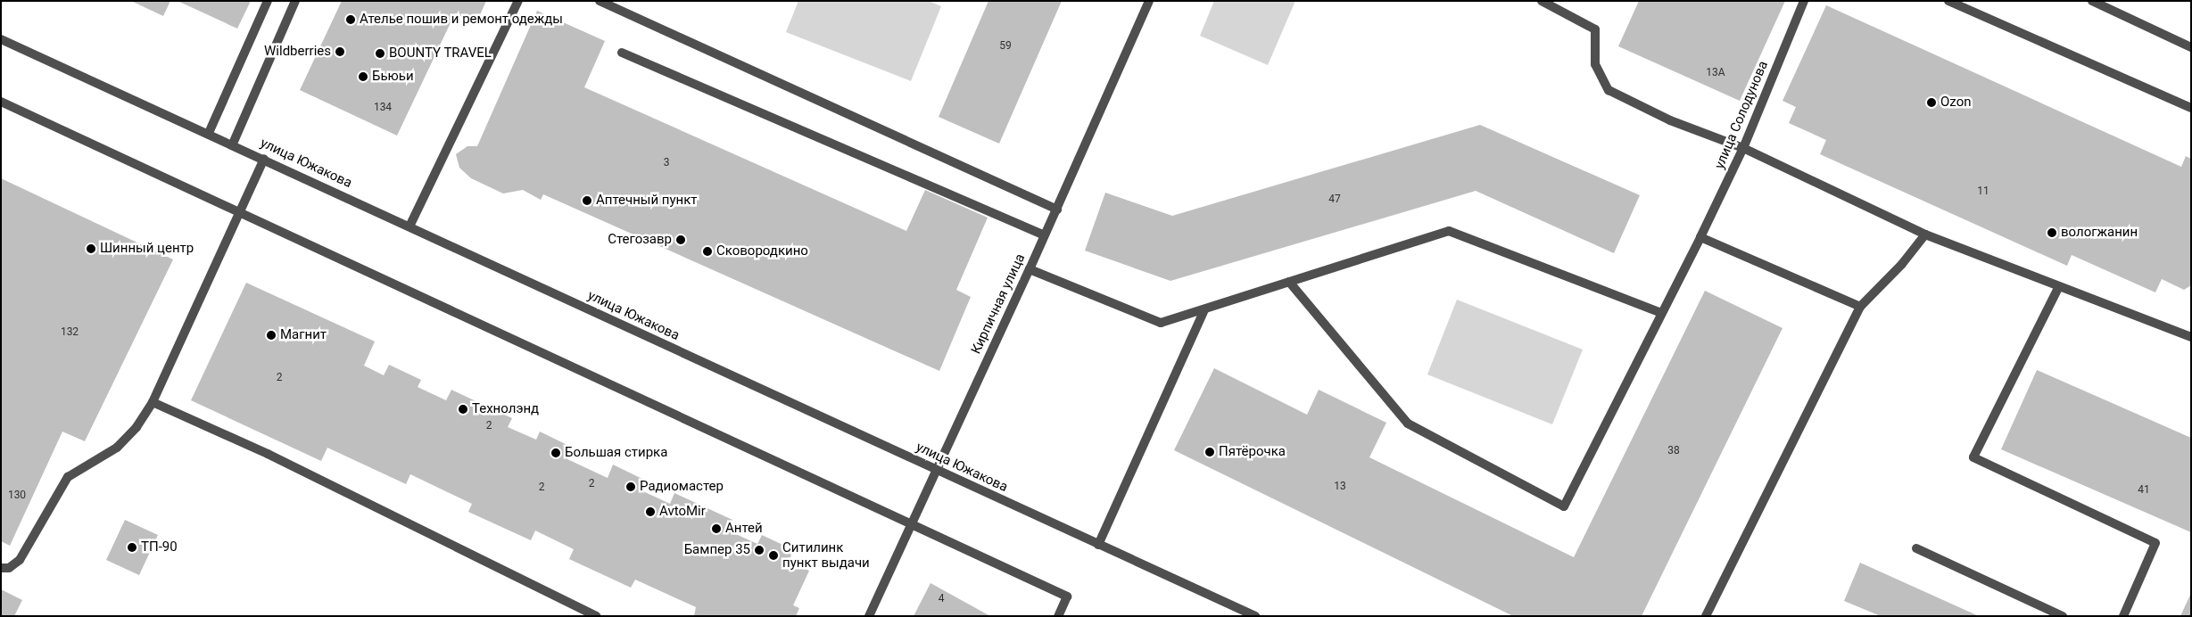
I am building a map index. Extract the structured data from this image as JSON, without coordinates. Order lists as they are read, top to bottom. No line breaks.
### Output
{"streets":{"street":["улица Солодунова","улица Южакова","Кирпичная улица"]},"crossings":[["улица Южакова","Кирпичная улица"]],"places":["Ателье пошив и ремонт одежды","Wildberries","BOUNTY TRAVEL","Бьюьи","Ozon","Аптечный пункт","вологжанин","Стегозавр","Шинный центр","Сковородкино","Магнит","Технолэнд","Пятёрочка","Большая стирка","Радиомастер","AvtoMir","Антей","ТП-90","Бампер 35","Ситилинк пункт выдачи"],"house_numbers":["59","13А","134","3","11","47","132","2","2","38","2","13","2","41","130","4"]}
